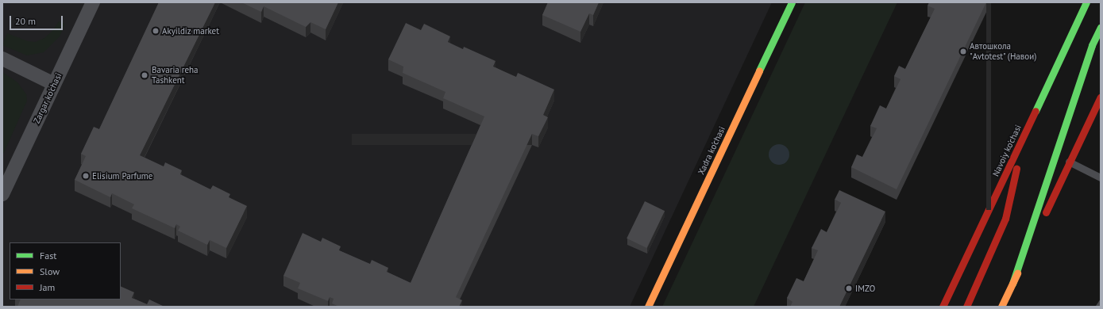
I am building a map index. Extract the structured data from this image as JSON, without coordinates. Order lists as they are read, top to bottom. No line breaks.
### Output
{"streets":{"main road":["Xadra ko'chasi","Navoiy ko'chasi"],"street":["Zargar ko'chasi"]},"places":["Akyildiz market","Автошкола \"Avtotest\" (Навои)","Bavaria reha Tashkent","Elisium Parfume","IMZO"],"legend":["Fast","Slow","Jam"],"scale_bar":"20 m"}
